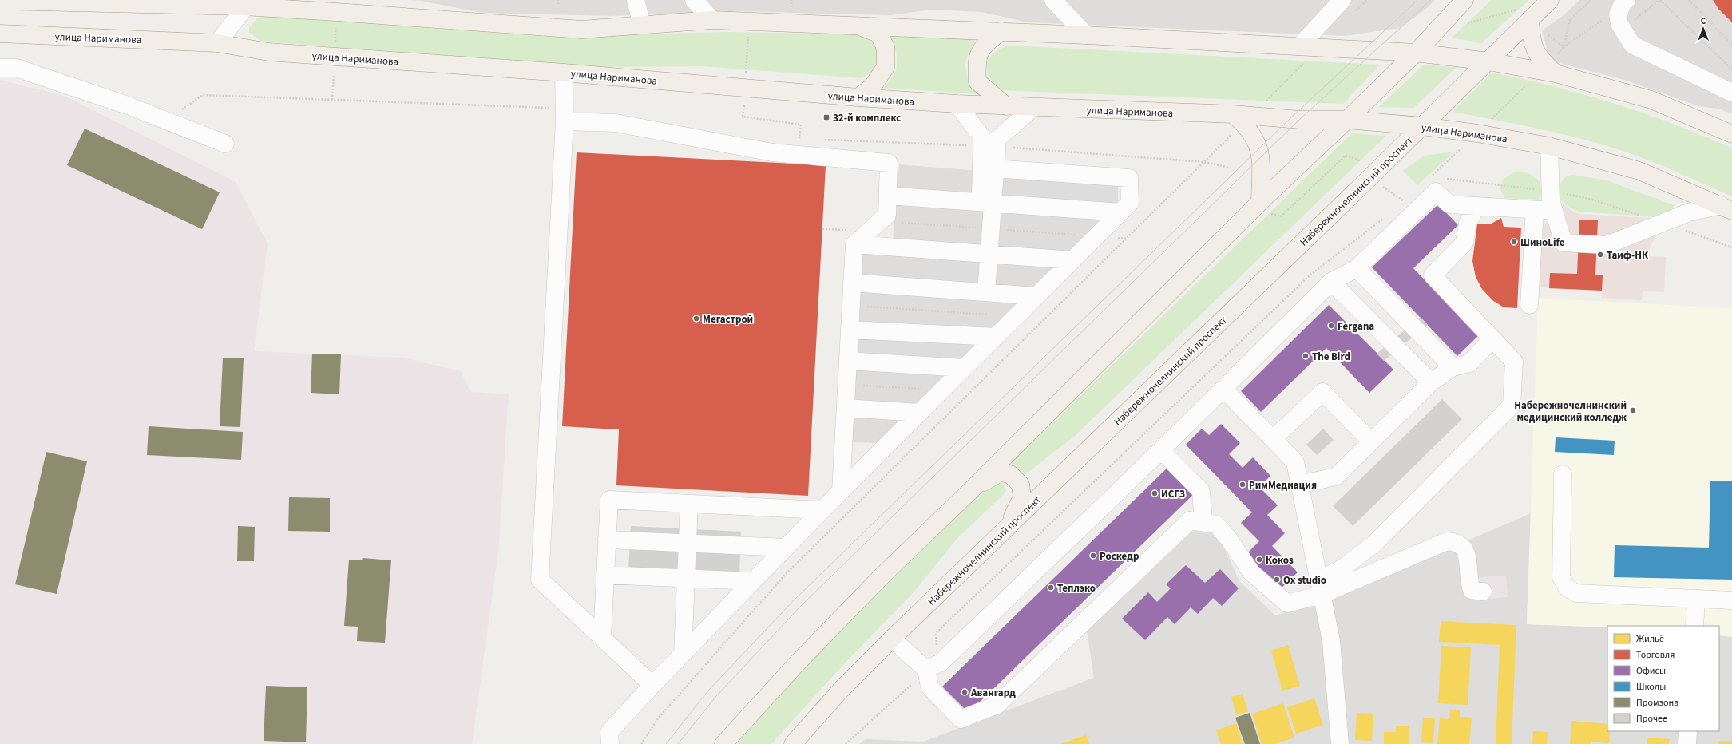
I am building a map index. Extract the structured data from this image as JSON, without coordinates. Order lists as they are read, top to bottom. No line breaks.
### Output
{"streets":{"main road":["улица Нариманова","Набережночелнинский проспект"]},"crossings":[["улица Нариманова","Набережночелнинский проспект"]],"places":{"transit":["32-й комплекс"],"other":["ШиноLife","Таиф-НК","Мегастрой","Fergana","The Bird","Набережночелнинский медицинский колледж","РимМедиация","ИСГЗ","Роскедр","Кокоs","Ox studio","Теплэко","Авангард"]},"legend":["Жильё","Торговля","Офисы","Школы","Промзона","Прочее"],"north":"top"}
